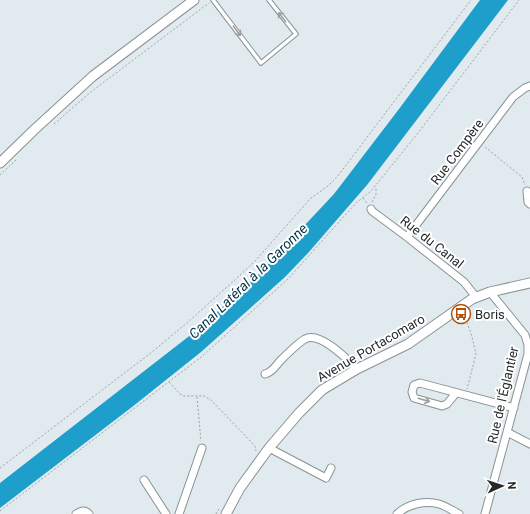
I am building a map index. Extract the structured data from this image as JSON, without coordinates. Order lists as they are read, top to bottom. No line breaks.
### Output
{"streets":{"street":["Rue Compère","Rue du Canal","Avenue Portacomaro","Rue de l'Églantier"]},"crossings":[["Rue Compère","Rue du Canal"],["Rue du Canal","Avenue Portacomaro"],["Avenue Portacomaro","Rue de l'Églantier"]],"water":["Canal Latéral à la Garonne"],"places":{"bus stop":["Boris"]},"north":"right"}
